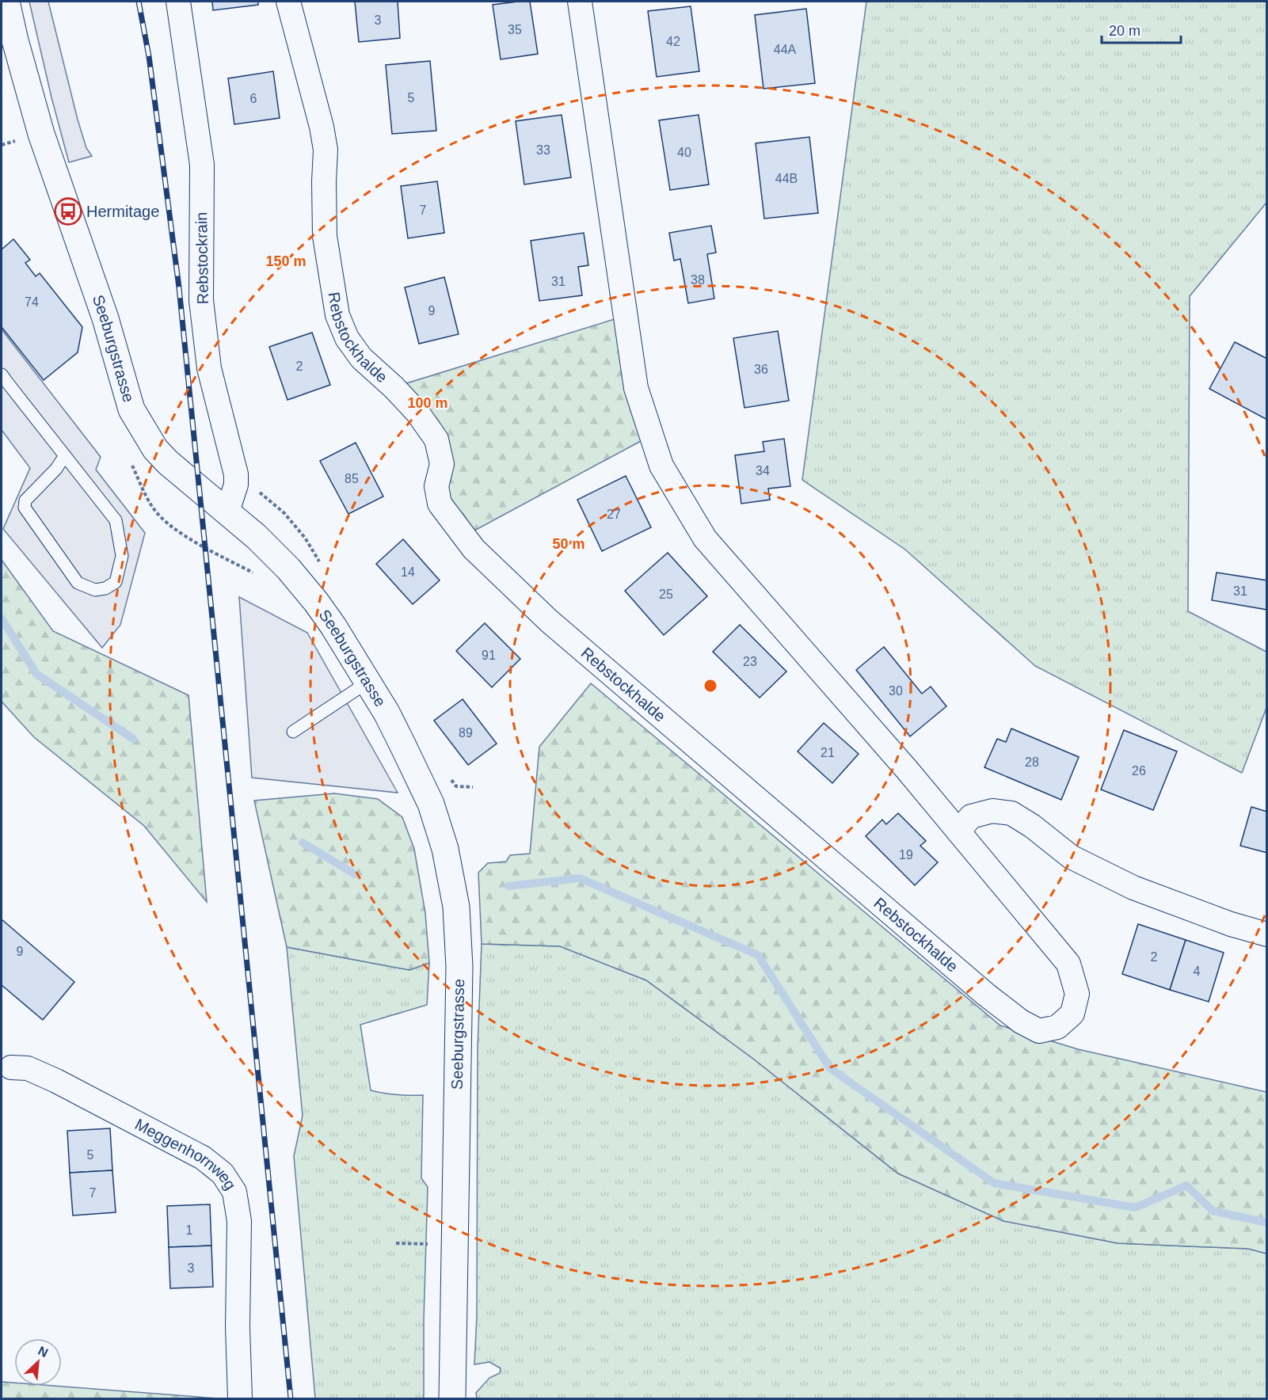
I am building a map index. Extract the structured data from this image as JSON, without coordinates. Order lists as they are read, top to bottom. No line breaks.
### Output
{"streets":{"main road":["Seeburgstrasse"],"street":["Rebstockrain","Rebstockhalde","Meggenhornweg"]},"crossings":[["Rebstockrain","Seeburgstrasse"]],"places":{"bus stop":["Hermitage"]},"house_numbers":["3","35","42","44A","5","6","33","40","44B","7","38","31","74","9","2","36","34","85","27","14","31","25","91","23","30","89","21","28","26","19","9","2","4","5","7","1","3"],"scale_bar":"20 m","north":"top right","rings":["150 m","100 m","50 m"]}
